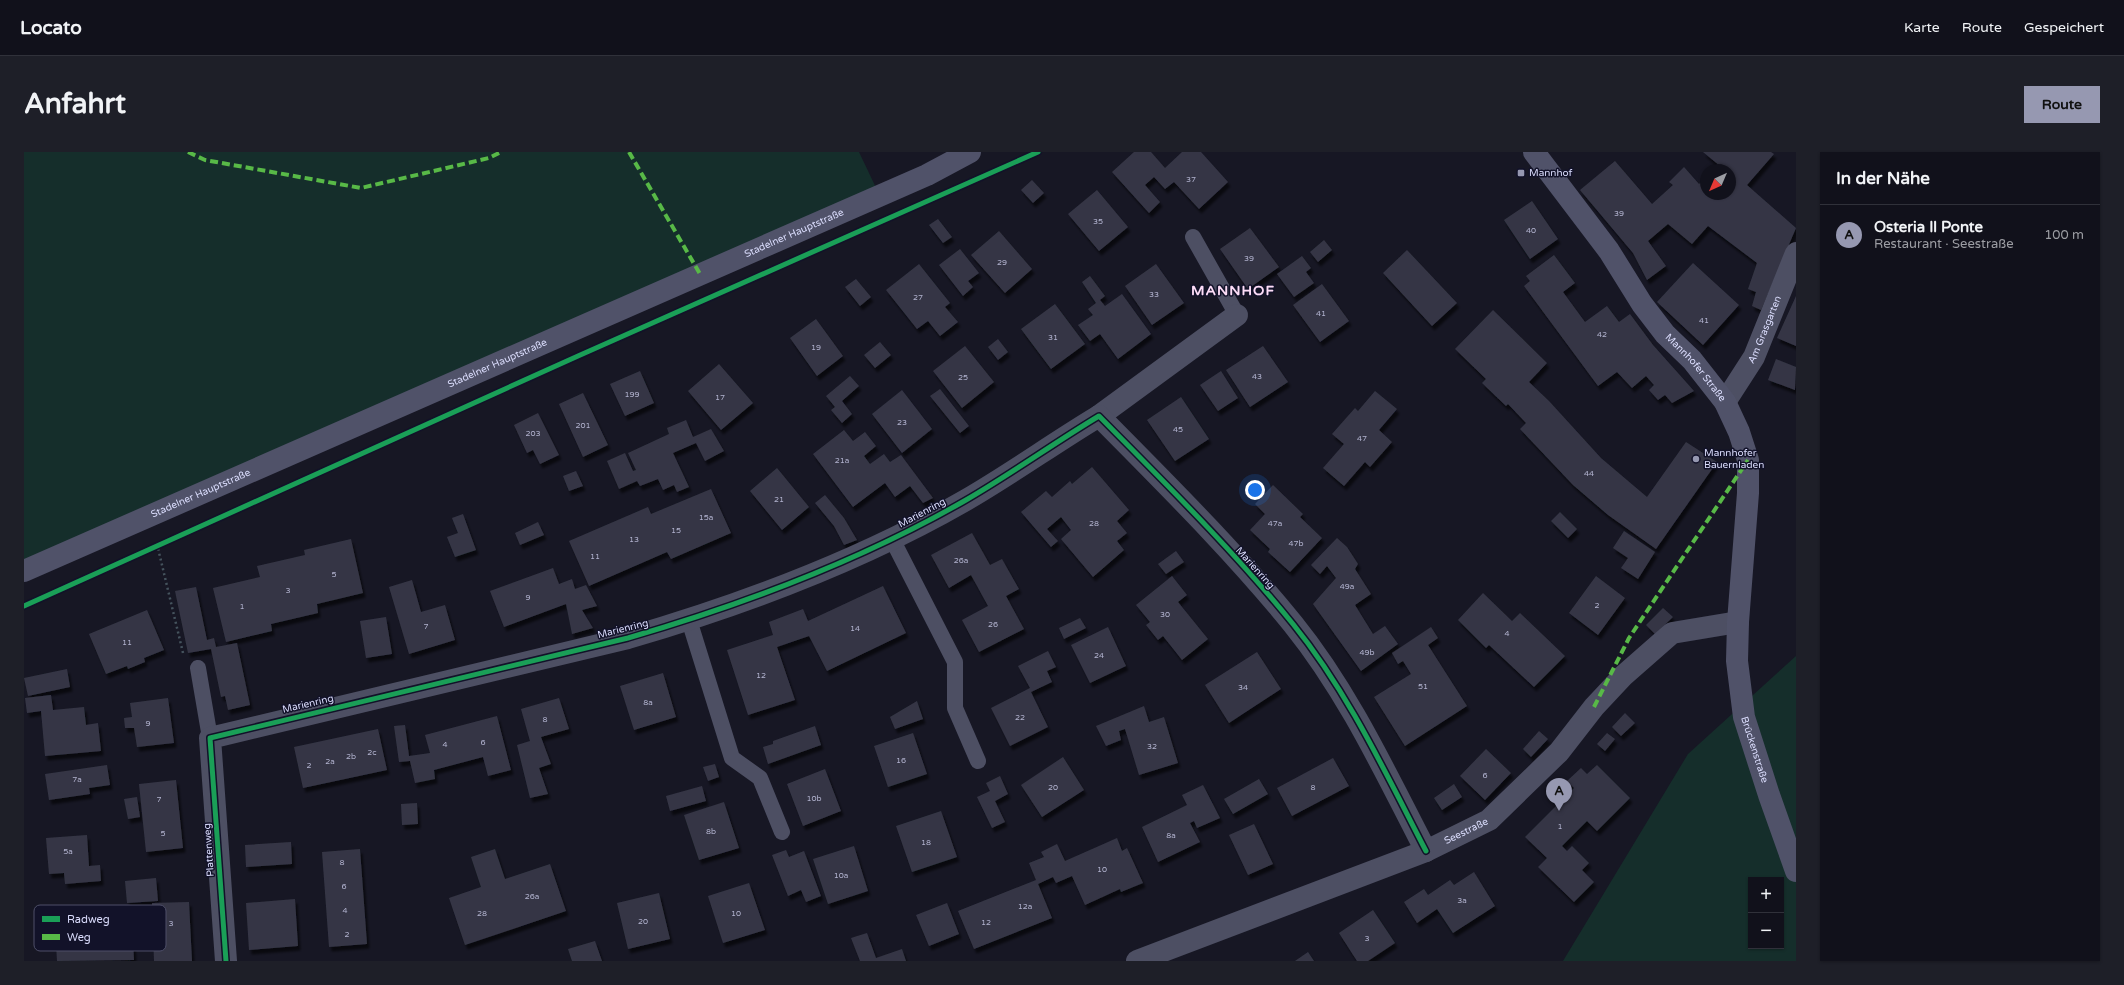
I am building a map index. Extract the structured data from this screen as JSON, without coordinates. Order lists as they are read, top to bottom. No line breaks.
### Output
{"streets":{"main road":["Stadelner Hauptstraße","Mannhofer Straße","Brückenstraße"],"street":["Am Grasgarten","Marienring","Seestraße","Plattenweg"]},"crossings":[["Am Grasgarten","Mannhofer Straße"],["Mannhofer Straße","Brückenstraße"],["Mannhofer Straße","Seestraße"],["Marienring","Seestraße"],["Marienring","Plattenweg"],["Brückenstraße","Seestraße"]],"districts":["MANNHOF"],"places":{"transit":["Mannhof"],"other":["Mannhofer Bauernladen"]},"house_numbers":["37","39","35","40","39","29","33","27","41","41","42","31","19","43","25","199","17","23","201","45","203","47","21a","44","21","15a","28","47a","15","13","47b","11","26a","5","49a","3","9","2","1","30","26","7","14","4","11","49b","24","12","51","34","8a","22","8","9","6","4","32","2c","2b","16","2a","2","6","7a","20","8","10b","7","1","8b","5","8a","18","5a","8","10","10a","6","26a","3a","12a","4","28","10","20","12","3","2","3"],"legend":["Radweg","Weg"],"north":"bottom left","page":{"header":"Locato","nav":["Karte","Route","Gespeichert"],"buttons":"Route","title":"Anfahrt","heading":"In der Nähe","list":[{"mark":"A","name":"Osteria Il Ponte","note":"Restaurant · Seestraße","value":"100 m"}],"pins":"A","map_buttons":["+","−"]}}
